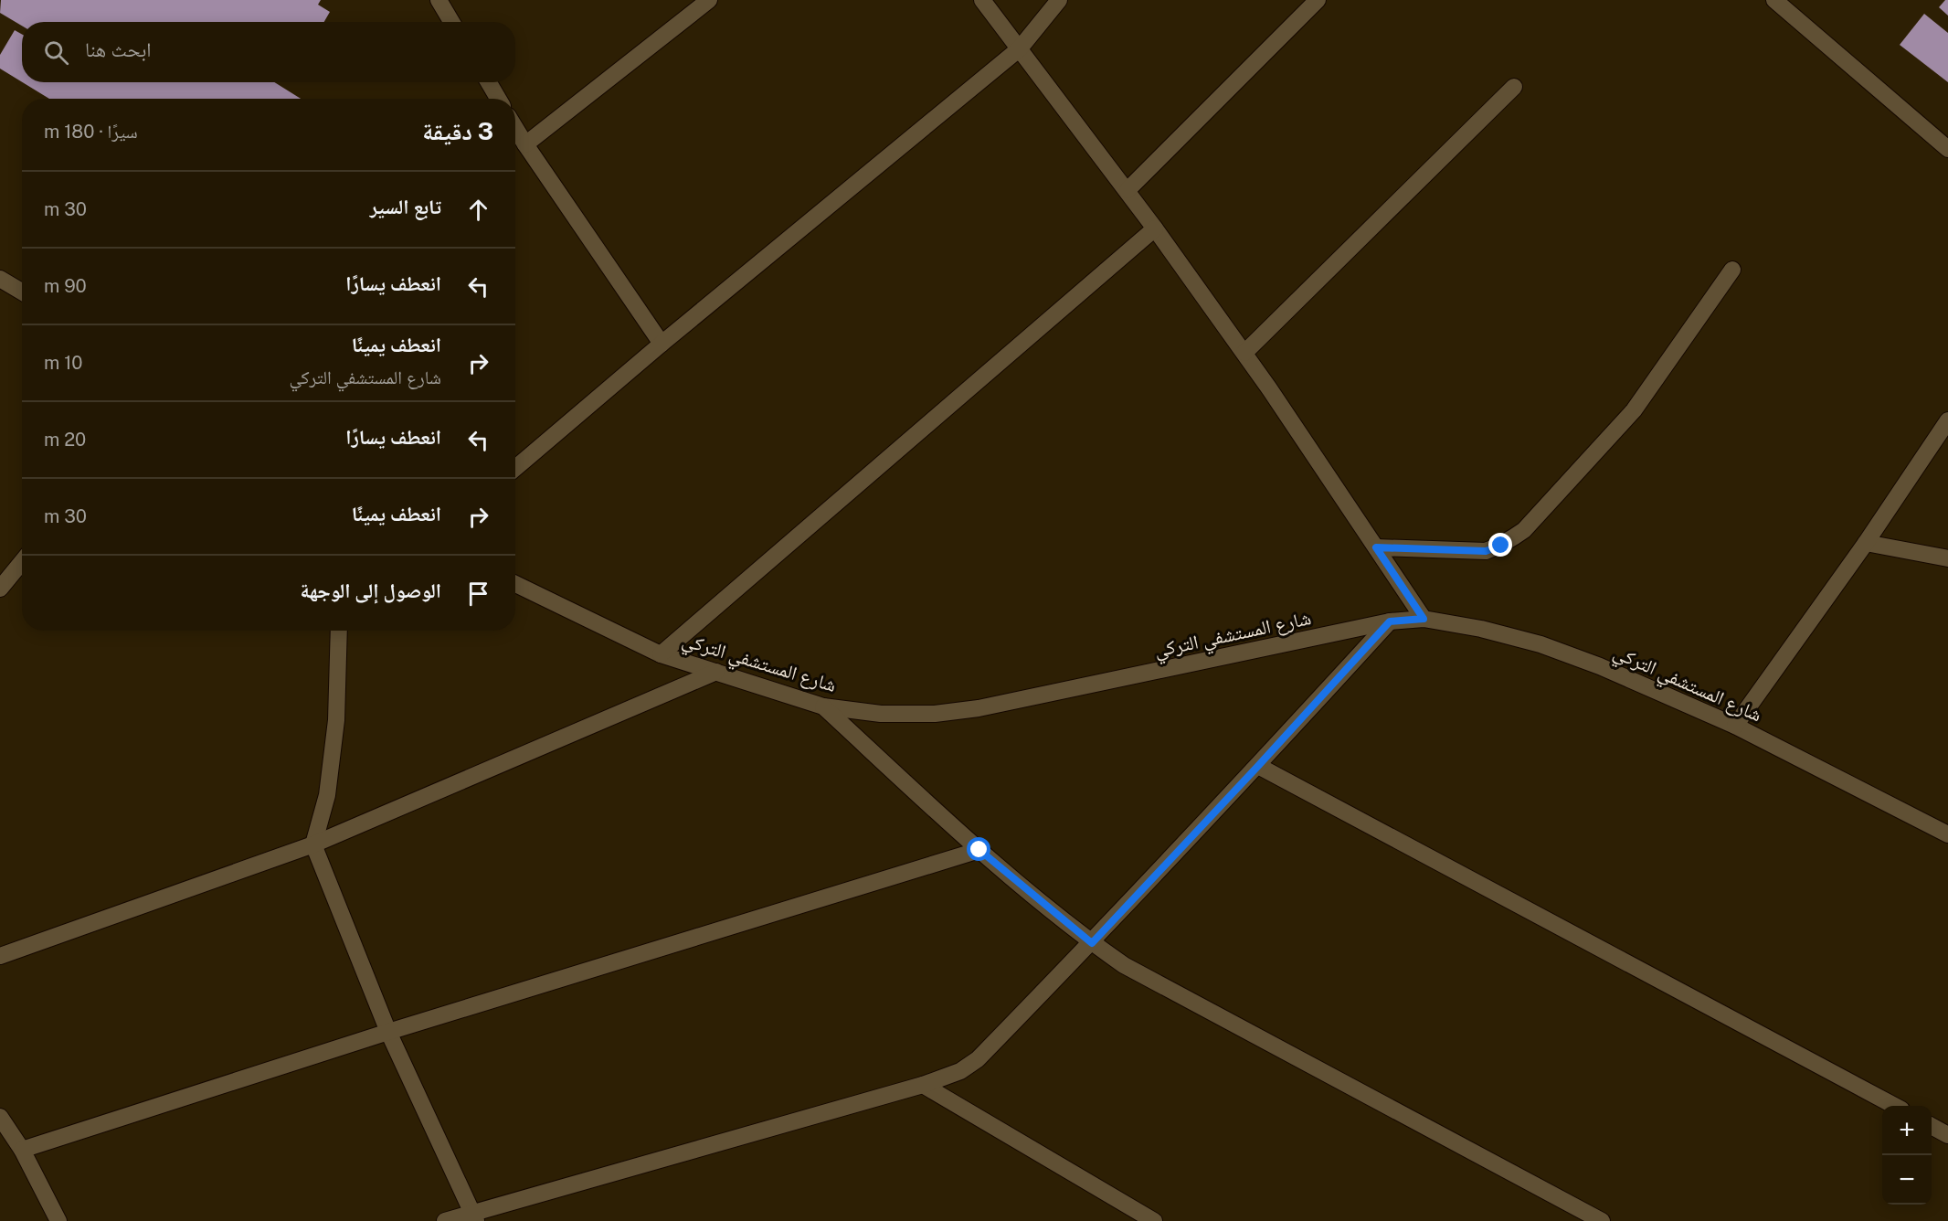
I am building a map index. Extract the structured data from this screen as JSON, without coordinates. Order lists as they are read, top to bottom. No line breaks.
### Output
{"streets":{"street":["شارع المستشفي التركي"]},"page":{"search":"ابحث هنا","heading":["3 دقيقة","سيرًا · 180 m"],"list":[["تابع السير","30 m"],["انعطف يسارًا","90 m"],["انعطف يمينًا","شارع المستشفي التركي","10 m"],["انعطف يسارًا","20 m"],["انعطف يمينًا","30 m"],"الوصول إلى الوجهة"],"map_buttons":["+","−"]}}
